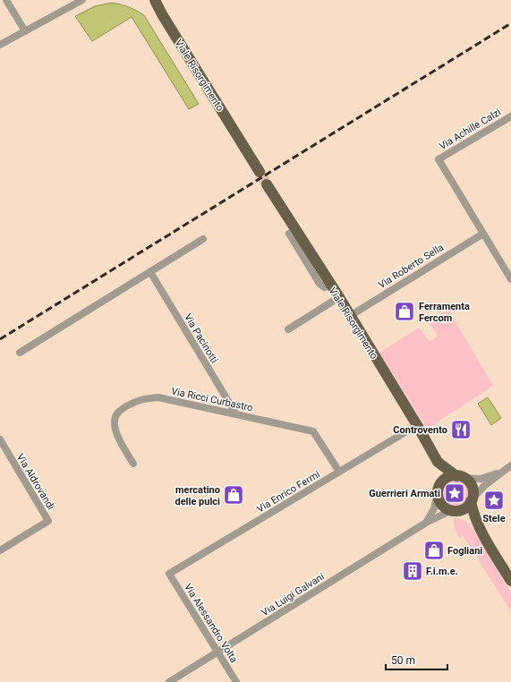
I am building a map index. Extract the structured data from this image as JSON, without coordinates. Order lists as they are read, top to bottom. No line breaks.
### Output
{"streets":{"main road":["Viale Risorgimento"],"street":["Via Achille Calzi","Via Roberto Sella","Via Pacinotti","Via Ricci Curbastro","Via Aldrovandi","Via Enrico Fermi","Via Luigi Galvani","Via Alessandro Volta"]},"crossings":[["Viale Risorgimento","Via Roberto Sella"],["Viale Risorgimento","Via Enrico Fermi"],["Viale Risorgimento","Via Luigi Galvani"],["Via Achille Calzi","Via Roberto Sella"],["Via Pacinotti","Via Ricci Curbastro"],["Via Ricci Curbastro","Via Enrico Fermi"],["Via Enrico Fermi","Via Alessandro Volta"],["Via Luigi Galvani","Via Alessandro Volta"]],"places":{"shop":["Ferramenta Fercom","mercatino delle pulci","Fogliani"],"restaurant":["Controvento"],"place":["Guerrieri Armati","Stele"],"building":["F.i.m.e."]},"scale_bar":"50 m"}
